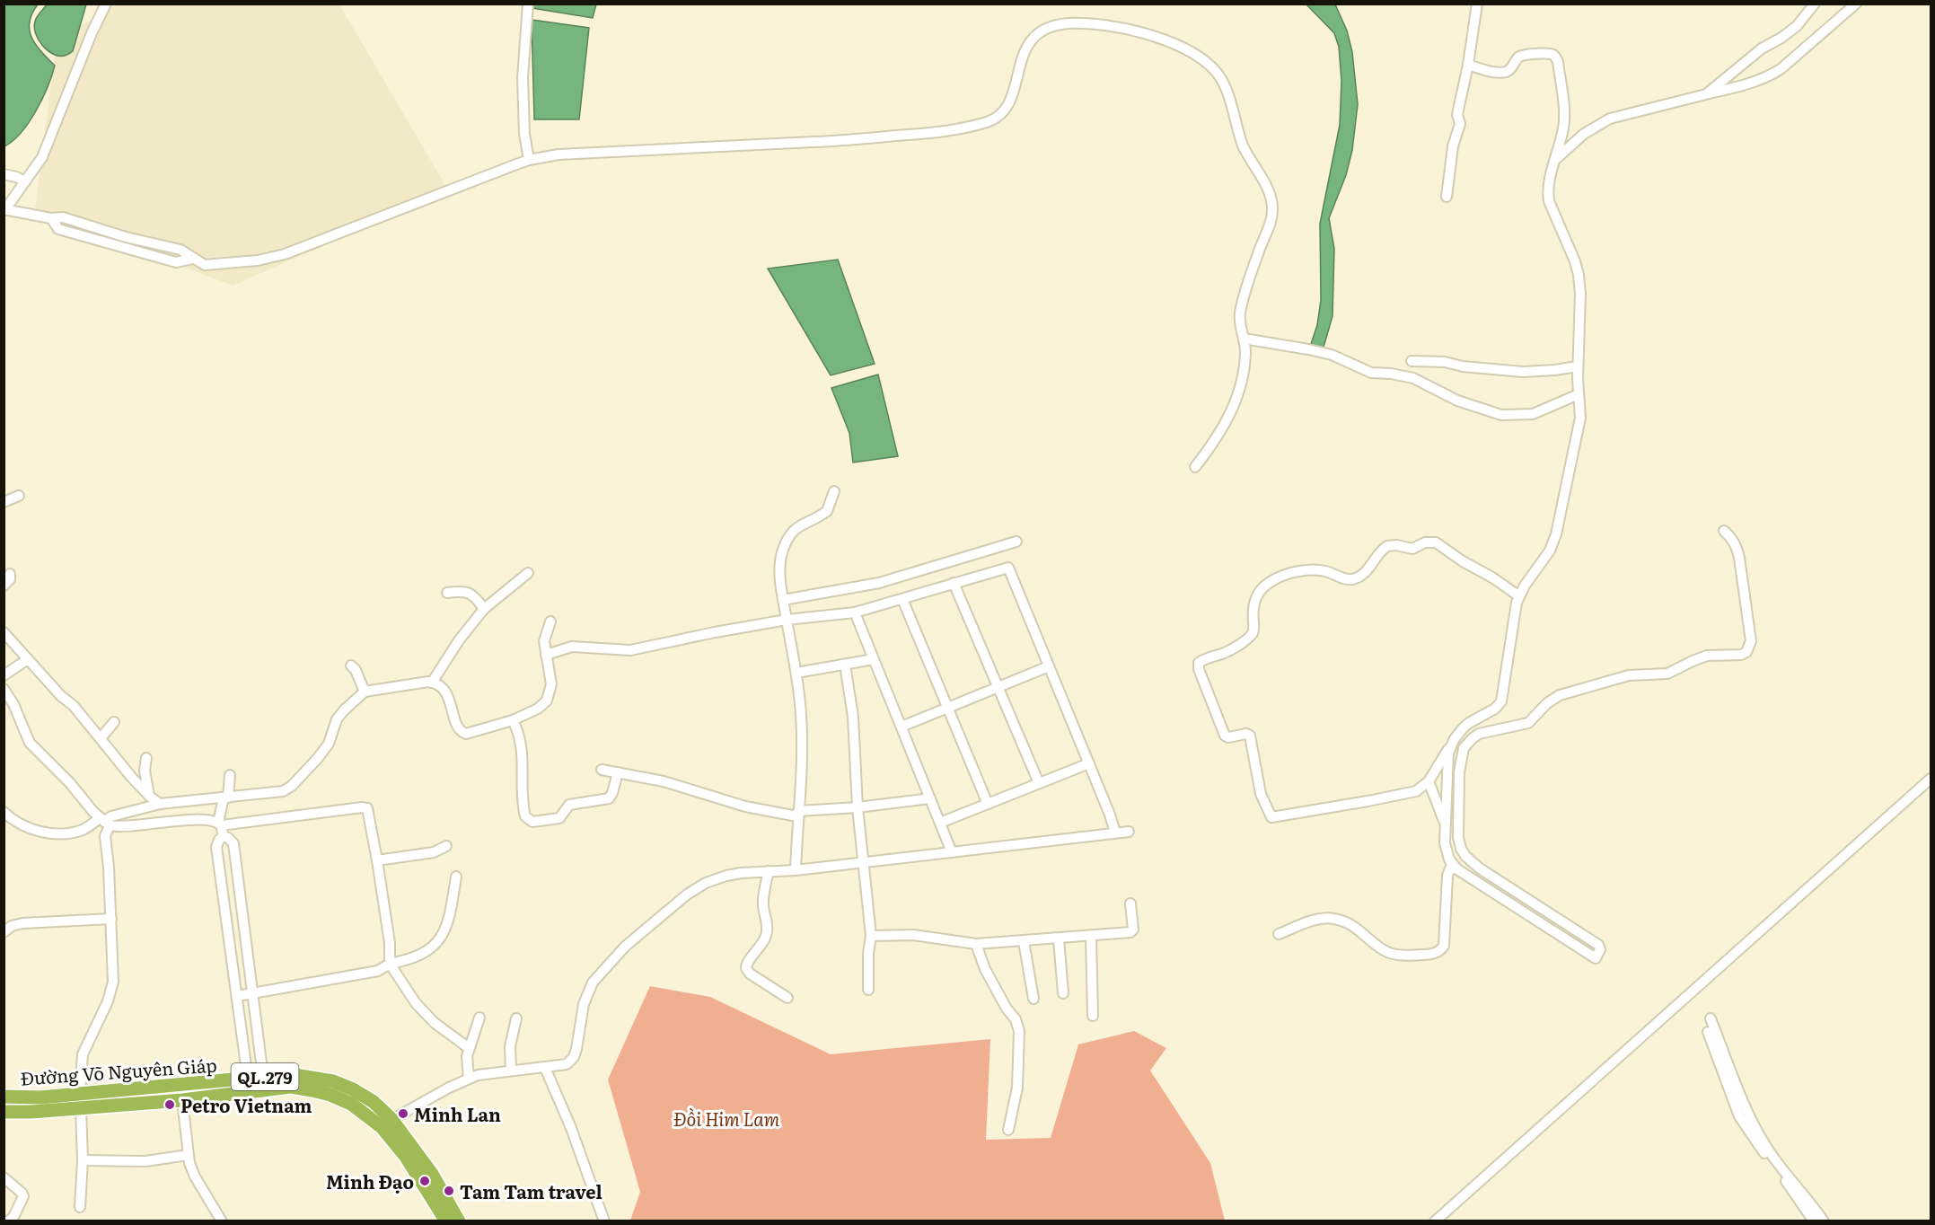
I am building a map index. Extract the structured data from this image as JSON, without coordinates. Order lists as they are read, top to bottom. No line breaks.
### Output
{"streets":{"highway":["Đường Võ Nguyên Giáp","QL.279"]},"parks":["Đồi Him Lam"],"places":["Petro Vietnam","Minh Lan","Minh Đạo","Tam Tam travel"]}
